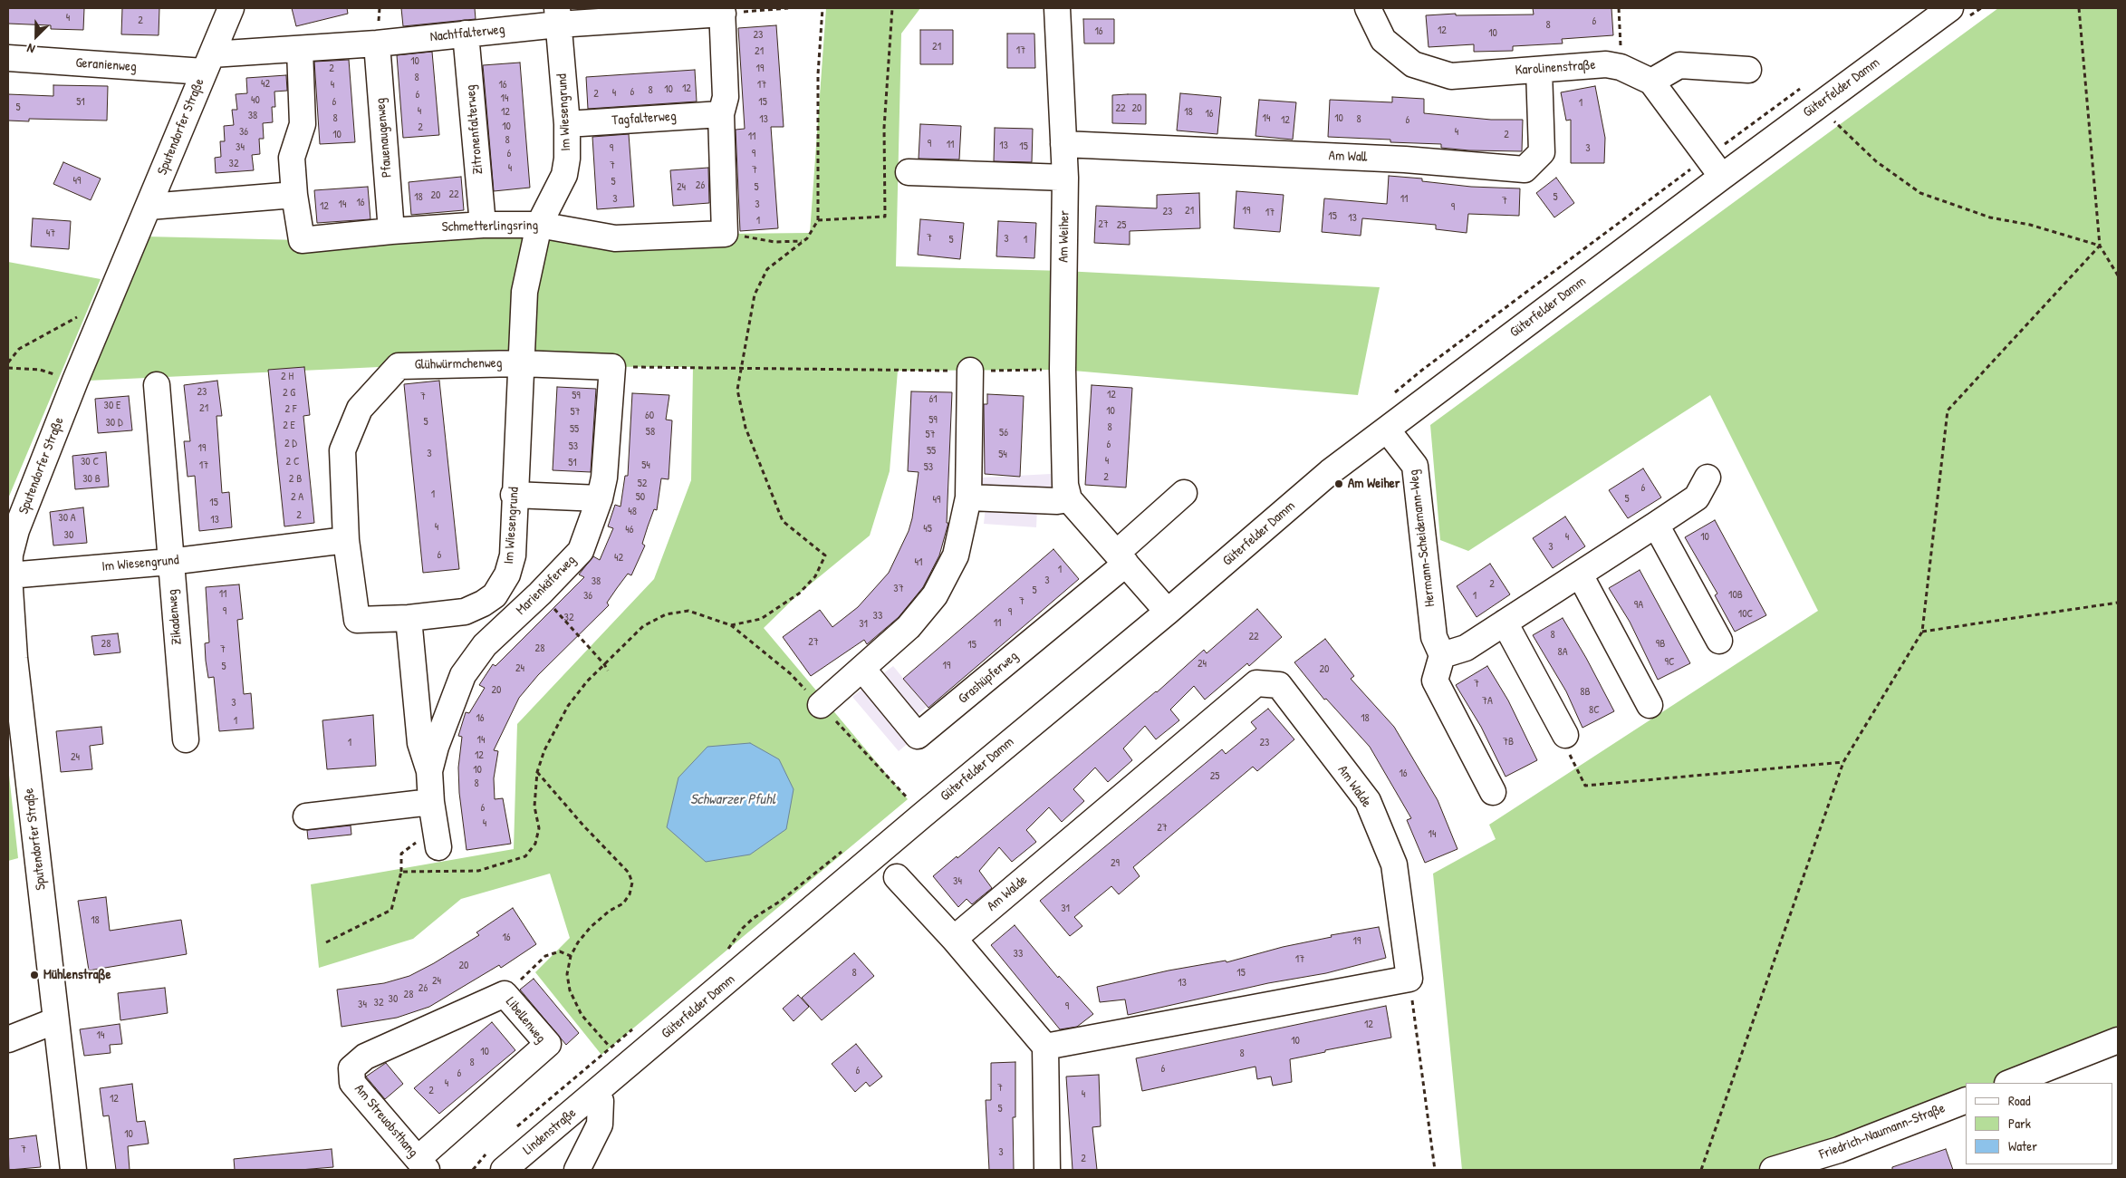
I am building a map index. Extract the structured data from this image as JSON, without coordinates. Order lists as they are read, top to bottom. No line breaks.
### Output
{"streets":{"street":["Nachtfalterweg","Geranienweg","Karolinenstraße","Güterfelder Damm","Im Wiesengrund","Tagfalterweg","Sputendorfer Straße","Zitronenfalterweg","Pfauenaugenweg","Am Wall","Schmetterlingsring","Am Weiher","Glühwürmchenweg","Hermann-Scheidemann-Weg","Marienkäferweg","Zikadenweg","Grashüpferweg","Am Walde","Libellenweg","Am Streuobsthang","Lindenstraße","Friedrich-Naumann-Straße"]},"crossings":[["Nachtfalterweg","Geranienweg"],["Nachtfalterweg","Im Wiesengrund"],["Nachtfalterweg","Sputendorfer Straße"],["Nachtfalterweg","Zitronenfalterweg"],["Nachtfalterweg","Pfauenaugenweg"],["Nachtfalterweg","Schmetterlingsring"],["Geranienweg","Sputendorfer Straße"],["Karolinenstraße","Güterfelder Damm"],["Karolinenstraße","Am Wall"],["Güterfelder Damm","Hermann-Scheidemann-Weg"],["Güterfelder Damm","Lindenstraße"],["Im Wiesengrund","Tagfalterweg"],["Im Wiesengrund","Sputendorfer Straße"],["Im Wiesengrund","Schmetterlingsring"],["Im Wiesengrund","Glühwürmchenweg"],["Im Wiesengrund","Zikadenweg"],["Zitronenfalterweg","Schmetterlingsring"],["Pfauenaugenweg","Schmetterlingsring"],["Am Wall","Am Weiher"],["Libellenweg","Am Streuobsthang"]],"water":["Schwarzer Pfuhl"],"places":["Am Weiher","Mühlenstraße"],"house_numbers":["4","2","6","8","12","16","10","23","21","17","21","10","2","19","8","42","4","16","17","12","10","8","6","4","2","6","14","40","51","6","15","1","5","22","20","4","12","18","16","38","8","14","10","13","8","12","6","10","2","36","4","10","2","11","8","9","11","13","15","34","9","3","6","9","32","7","4","7","49","5","26","24","5","22","20","18","5","3","11","7","16","14","3","12","9","21","19","23","17","15","13","1","27","25","47","7","3","5","1","2 H","23","2 G","12","59","7","61","30 E","21","2 F","10","57","60","59","5","30 D","2 E","8","55","58","56","57","2 D","6","53","19","55","3","54","4","30 C","2 C","51","17","54","53","2","30 B","2 B","52","6","1","2 A","50","5","49","15","48","2","30 A","13","4","45","46","30","4","10","3","6","42","41","1","3","38","2","37","5","11","10B","36","1","7","9A","9","9","10C","33","32","11","31","8","22","27","28","9B","15","28","7","8A","9C","24","19","5","24","20","7","20","8B","7A","3","8C","16","18","1","14","7B","1","23","12","24","10","16","25","8","6","4","27","14","29","34","31","18","16","19","33","17","20","8","15","24","13","26","28","30","32","34","9","12","14","10","10","8","8","6","6","6","4","7","2","4","12","5","10","7","3","2"],"legend":["Road","Park","Water"],"north":"bottom left"}
